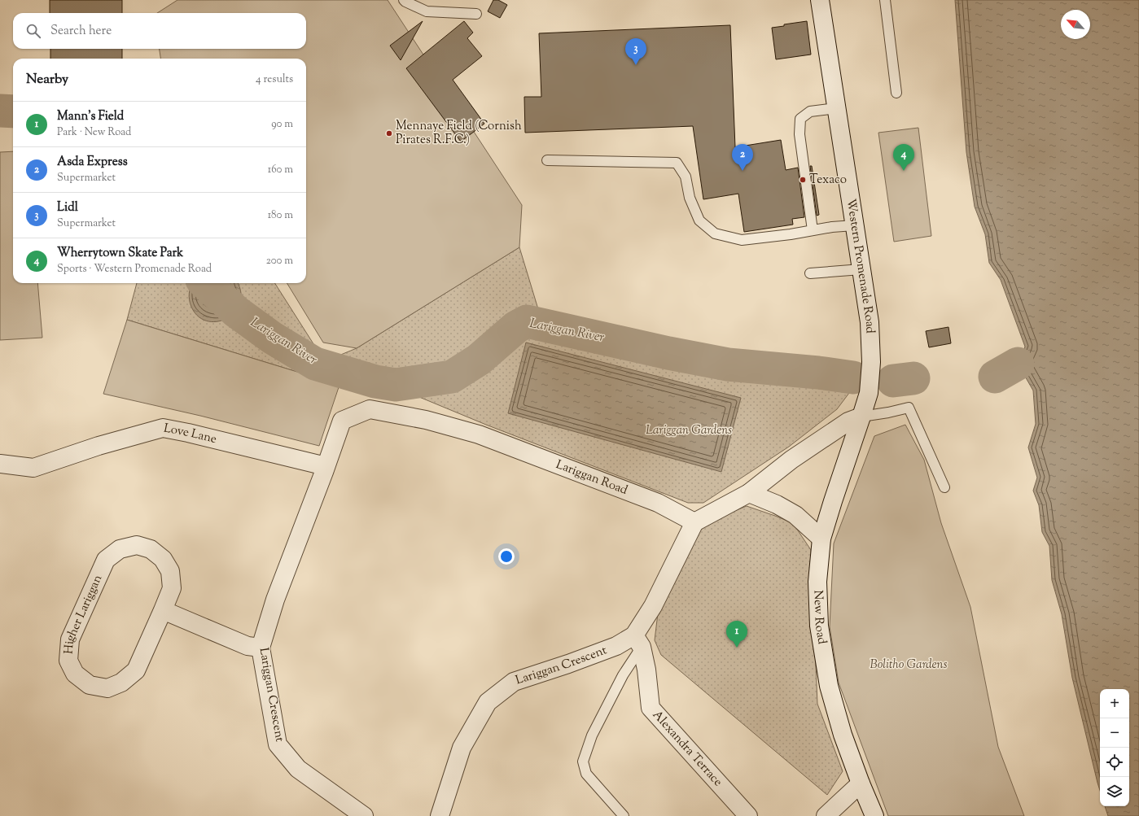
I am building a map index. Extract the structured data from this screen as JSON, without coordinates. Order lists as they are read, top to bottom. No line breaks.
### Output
{"streets":{"street":["Western Promenade Road","Love Lane","Lariggan Road","Higher Lariggan","New Road","Lariggan Crescent","Alexandra Terrace"]},"crossings":[["Western Promenade Road","New Road"],["Love Lane","Lariggan Road"],["Love Lane","Lariggan Crescent"],["Lariggan Road","Lariggan Crescent"],["Lariggan Crescent","Alexandra Terrace"]],"water":["Lariggan River"],"parks":["Lariggan Gardens","Bolitho Gardens"],"places":["Mennaye Field (Cornish Pirates R.F.C.)","Texaco"],"north":"top left","page":{"search":"Search here","pins":["3","2","4","1"],"heading":["Nearby","4 results"],"list":[{"mark":"1","name":"Mann's Field","note":"Park · New Road","value":"90 m"},{"mark":"2","name":"Asda Express","note":"Supermarket","value":"160 m"},{"mark":"3","name":"Lidl","note":"Supermarket","value":"180 m"},{"mark":"4","name":"Wherrytown Skate Park","note":"Sports · Western Promenade Road","value":"200 m"}],"map_buttons":["+","−"]}}
